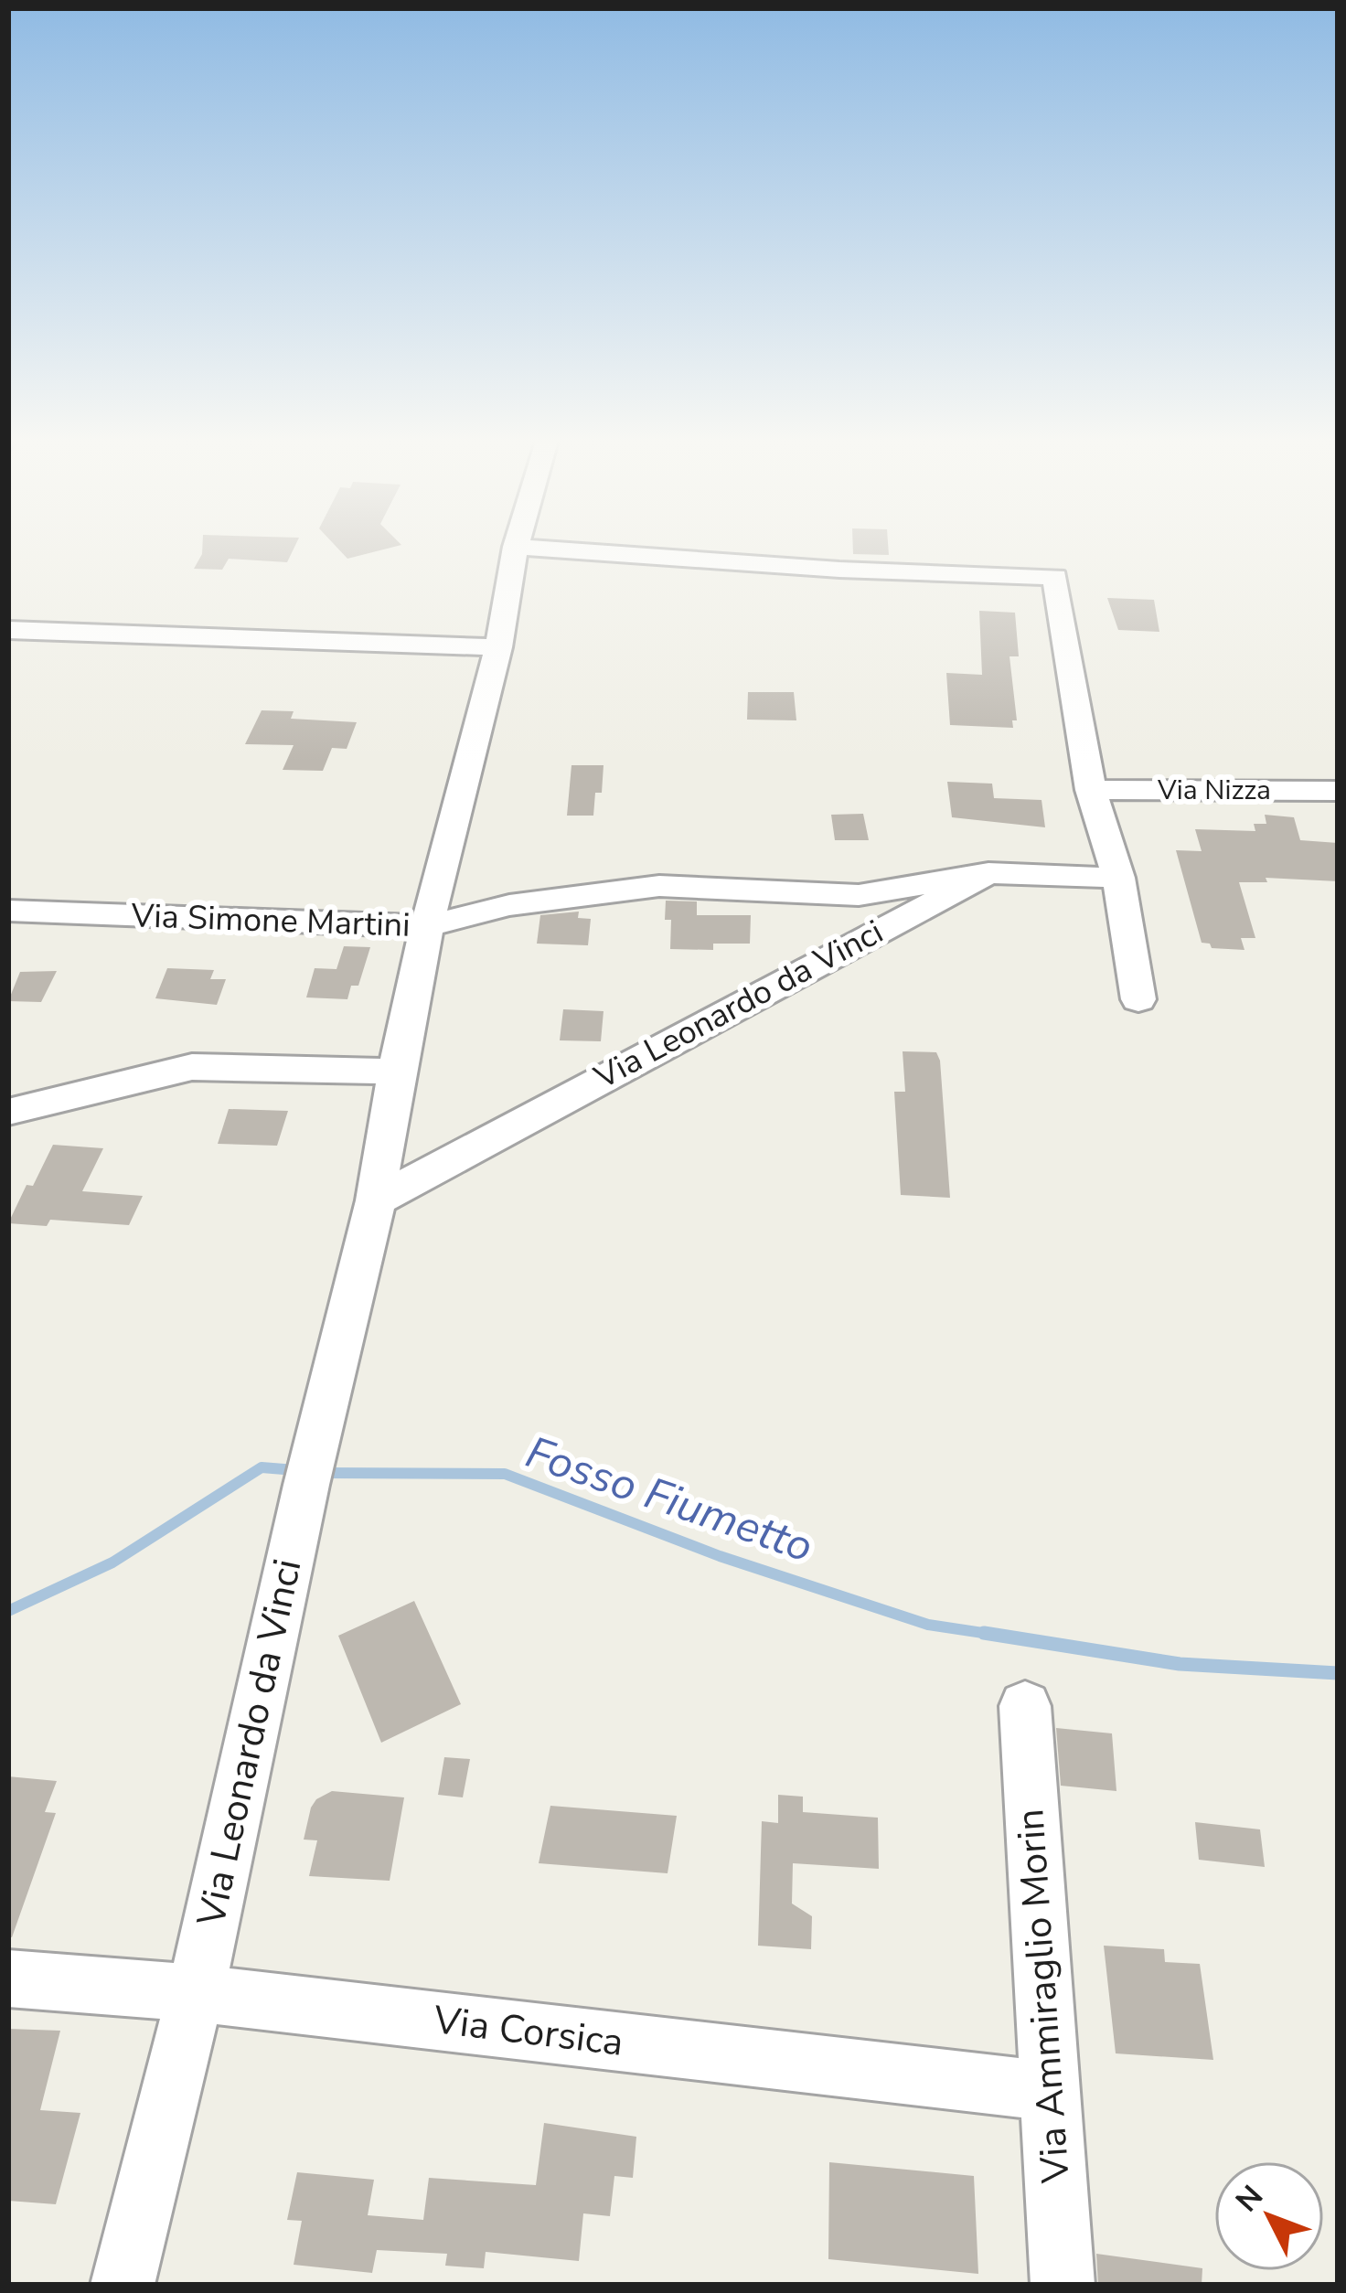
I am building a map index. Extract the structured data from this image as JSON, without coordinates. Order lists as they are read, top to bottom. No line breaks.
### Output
{"streets":{"street":["Via Nizza","Via Simone Martini","Via Leonardo da Vinci","Via Ammiraglio Morin","Via Corsica"]},"crossings":[["Via Simone Martini","Via Leonardo da Vinci"],["Via Leonardo da Vinci","Via Corsica"],["Via Ammiraglio Morin","Via Corsica"]],"water":["Fosso Fiumetto"],"north":"top left"}
